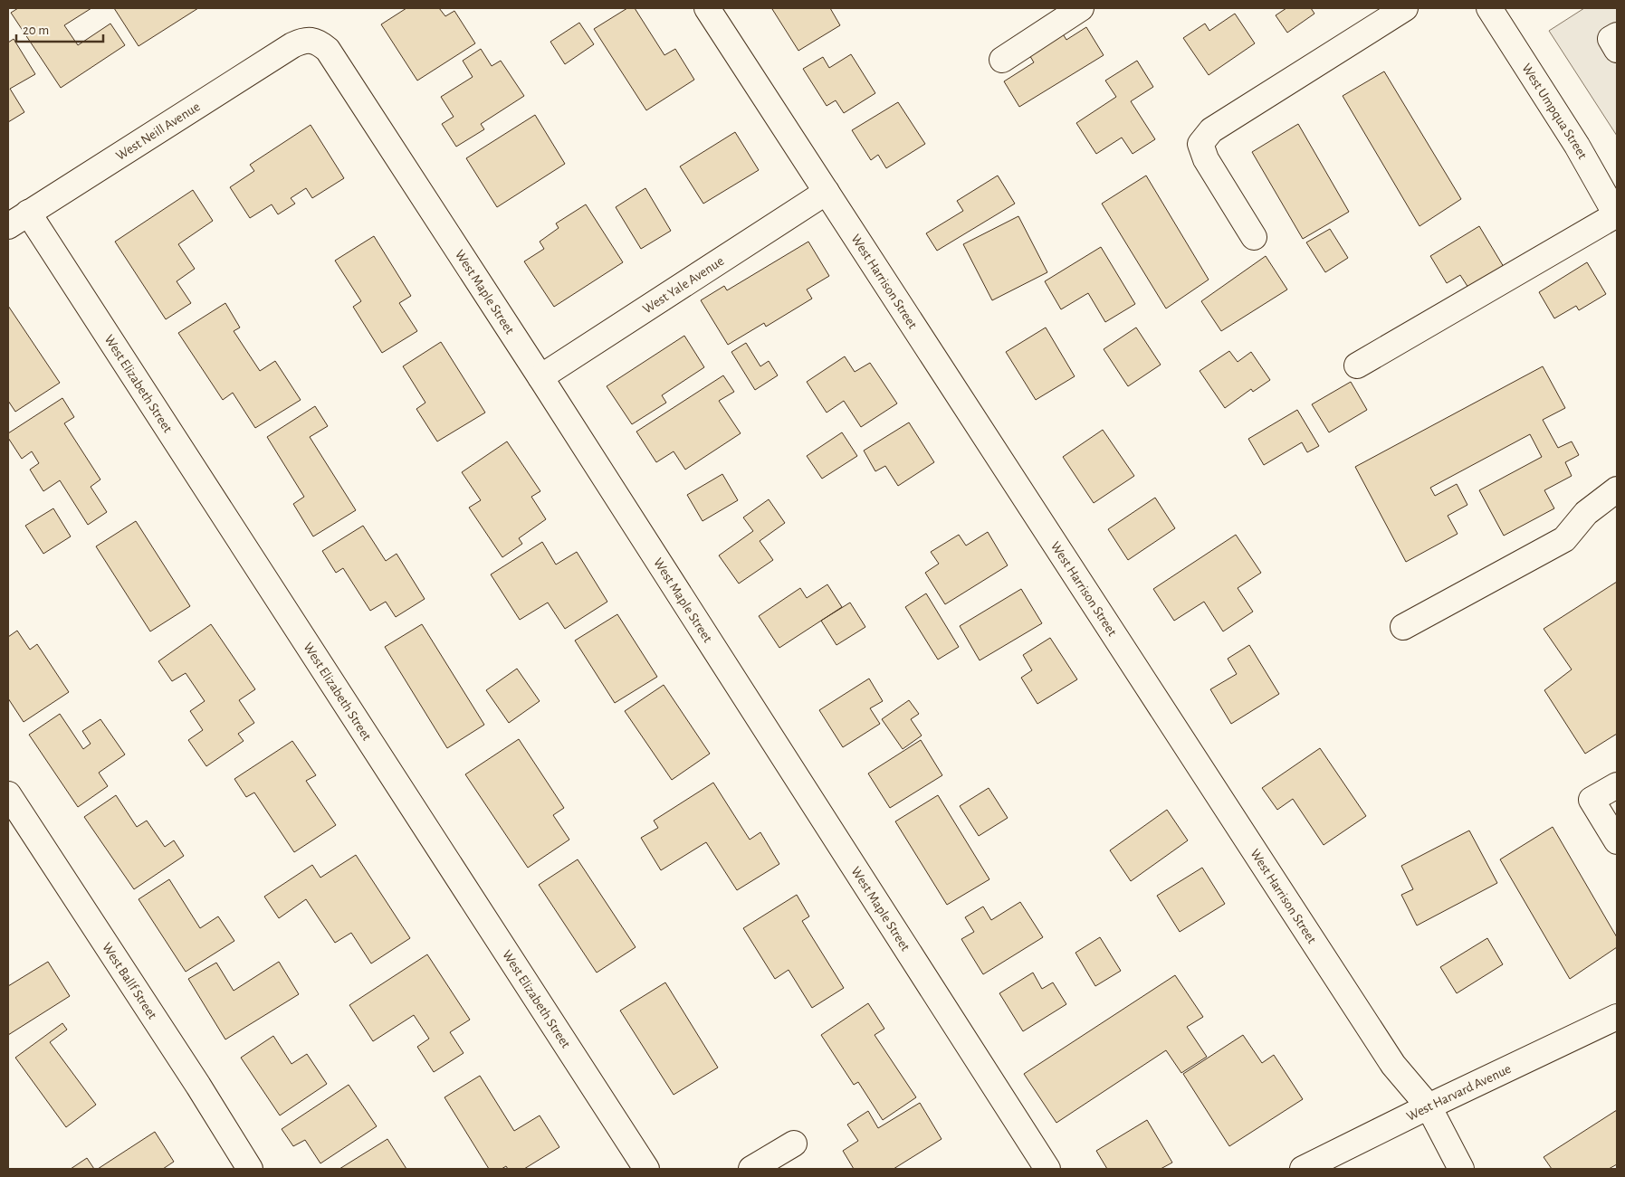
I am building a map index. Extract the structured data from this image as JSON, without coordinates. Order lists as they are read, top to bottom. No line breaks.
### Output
{"streets":{"street":["West Umpqua Street","West Neill Avenue","West Harrison Street","West Yale Avenue","West Maple Street","West Elizabeth Street","West Ballf Street","West Harvard Avenue"]},"crossings":[["West Neill Avenue","West Maple Street"],["West Neill Avenue","West Elizabeth Street"],["West Harrison Street","West Yale Avenue"],["West Harrison Street","West Harvard Avenue"],["West Yale Avenue","West Maple Street"]],"scale_bar":"20 m"}
